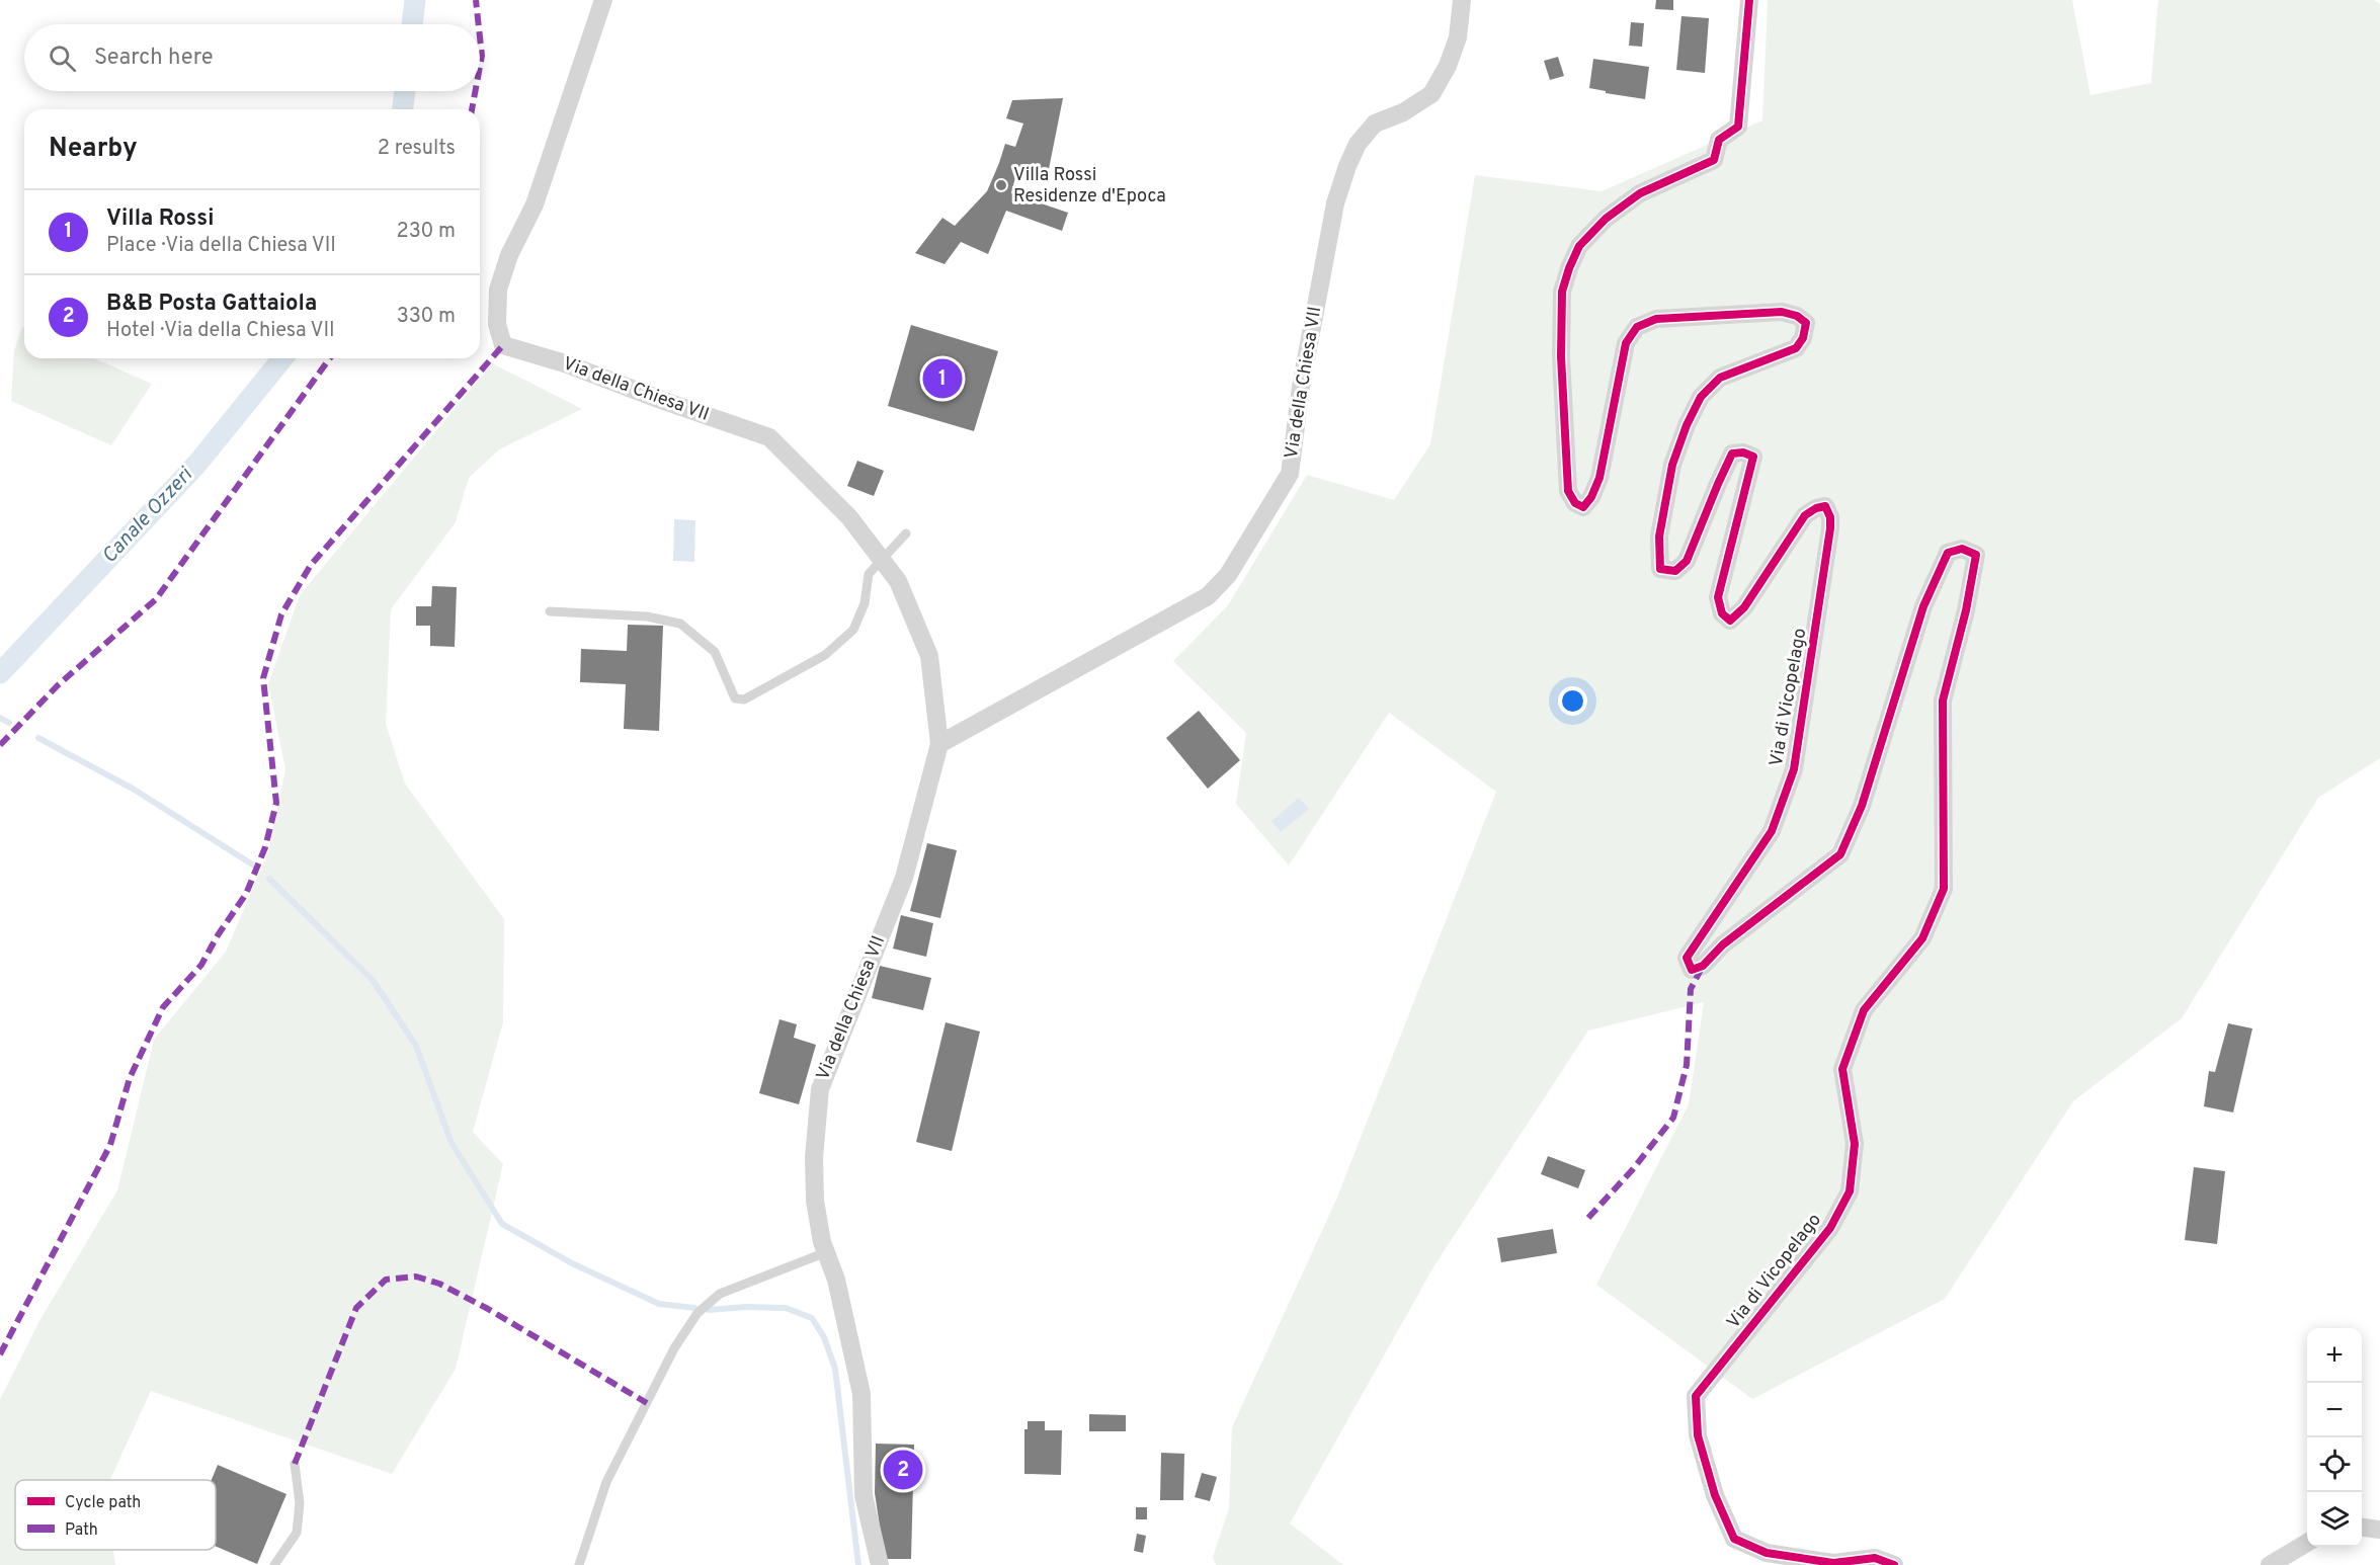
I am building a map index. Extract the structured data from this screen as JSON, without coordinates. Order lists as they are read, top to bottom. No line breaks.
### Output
{"streets":{"street":["Via della Chiesa VII","Via di Vicopelago"]},"water":["Canale Ozzeri"],"places":["Villa Rossi Residenze d'Epoca"],"legend":["Cycle path","Path"],"page":{"search":"Search here","heading":["Nearby","2 results"],"list":[{"mark":"1","name":"Villa Rossi","note":"Place · Via della Chiesa VII","value":"230 m"},{"mark":"2","name":"B&B Posta Gattaiola","note":"Hotel · Via della Chiesa VII","value":"330 m"}],"pins":["1","2"],"map_buttons":["+","−"]}}
